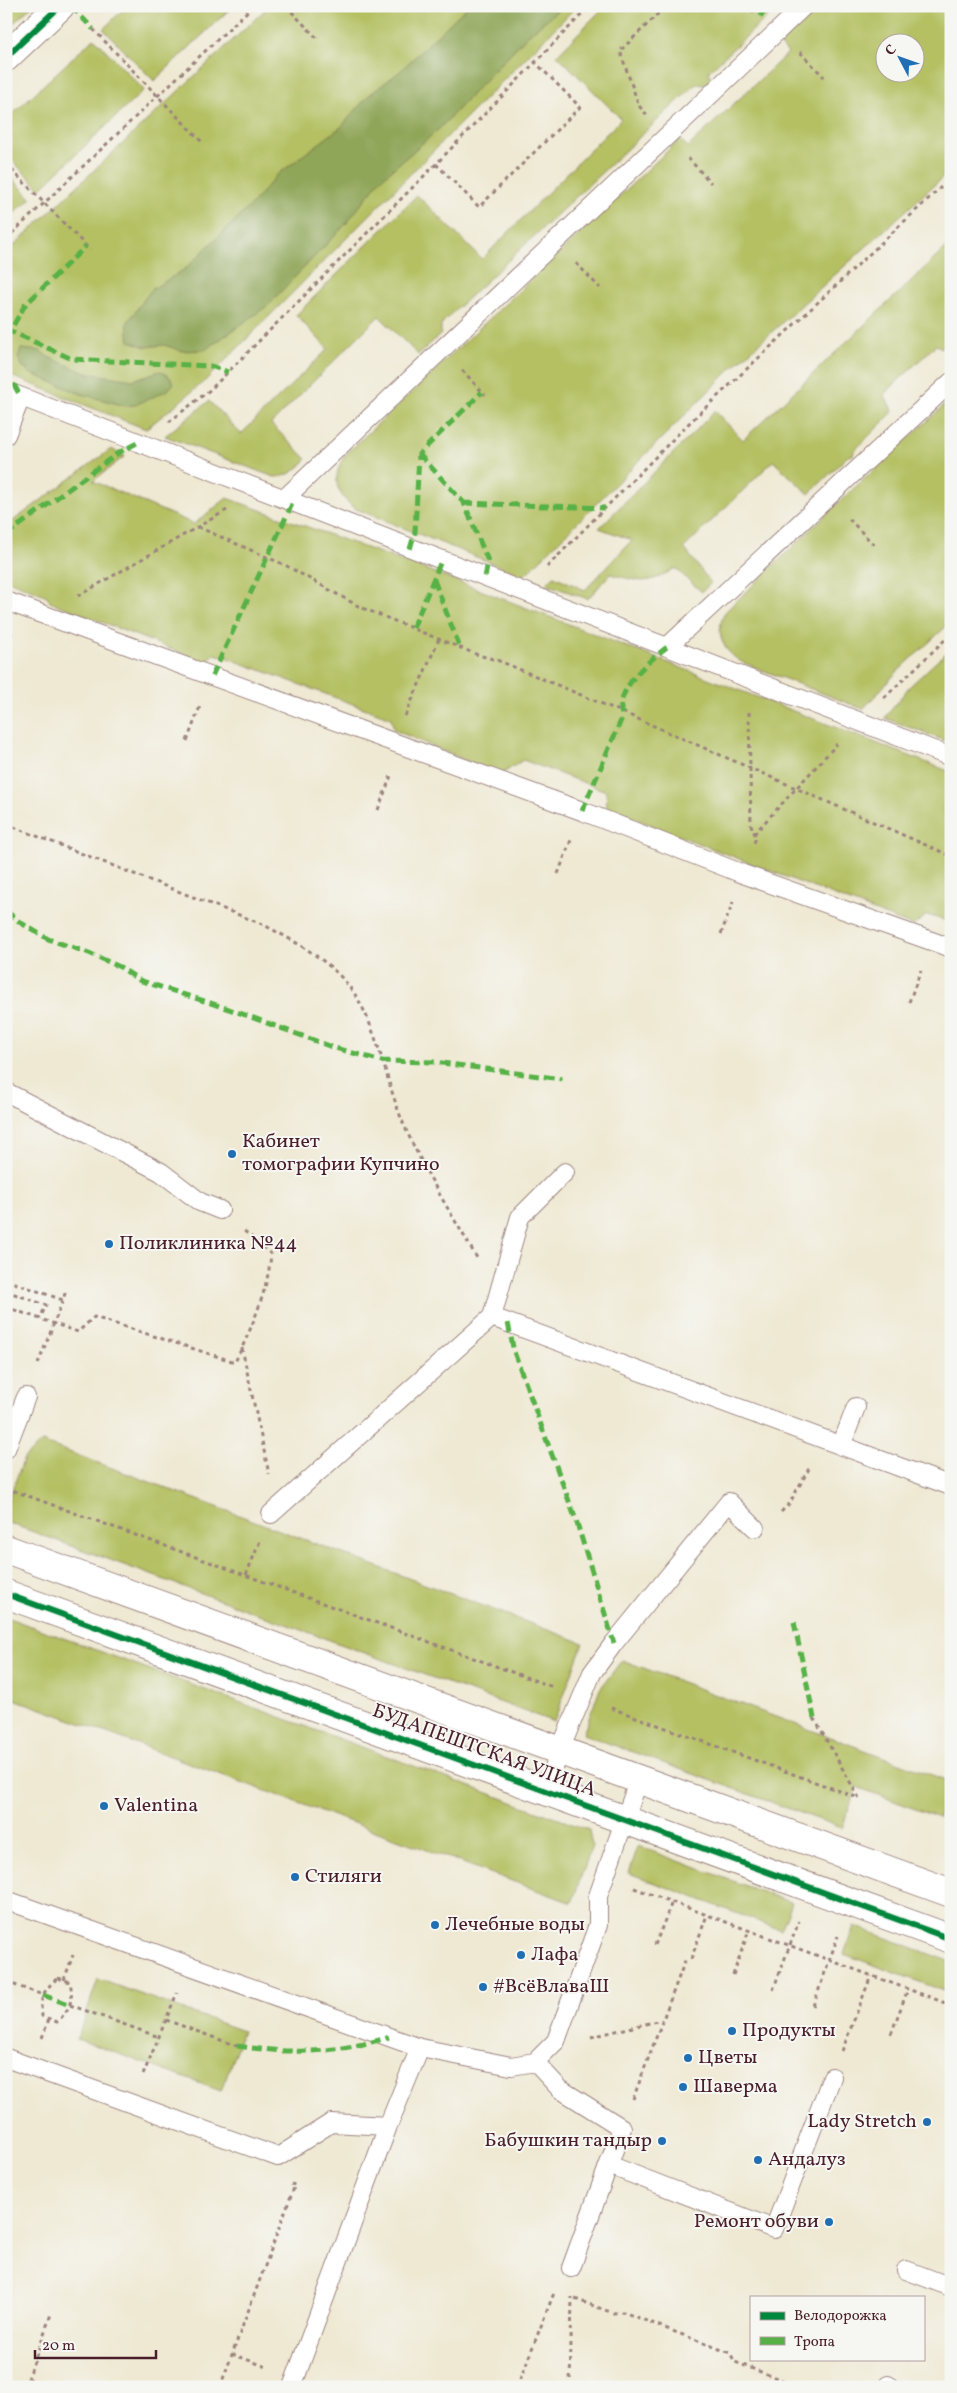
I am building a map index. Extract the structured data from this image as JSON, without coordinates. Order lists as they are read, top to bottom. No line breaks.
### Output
{"streets":{"street":["БУДАПЕШТСКАЯ УЛИЦА"]},"places":["Кабинет томографии Купчино","Поликлиника №44","Valentina","Стиляги","Лечебные воды","Лафа","#ВсёВлаваШ","Продукты","Цветы","Шаверма","Lady Stretch","Бабушкин тандыр","Андалуз","Ремонт обуви"],"legend":["Велодорожка","Тропа"],"scale_bar":"20 m","north":"top left"}
